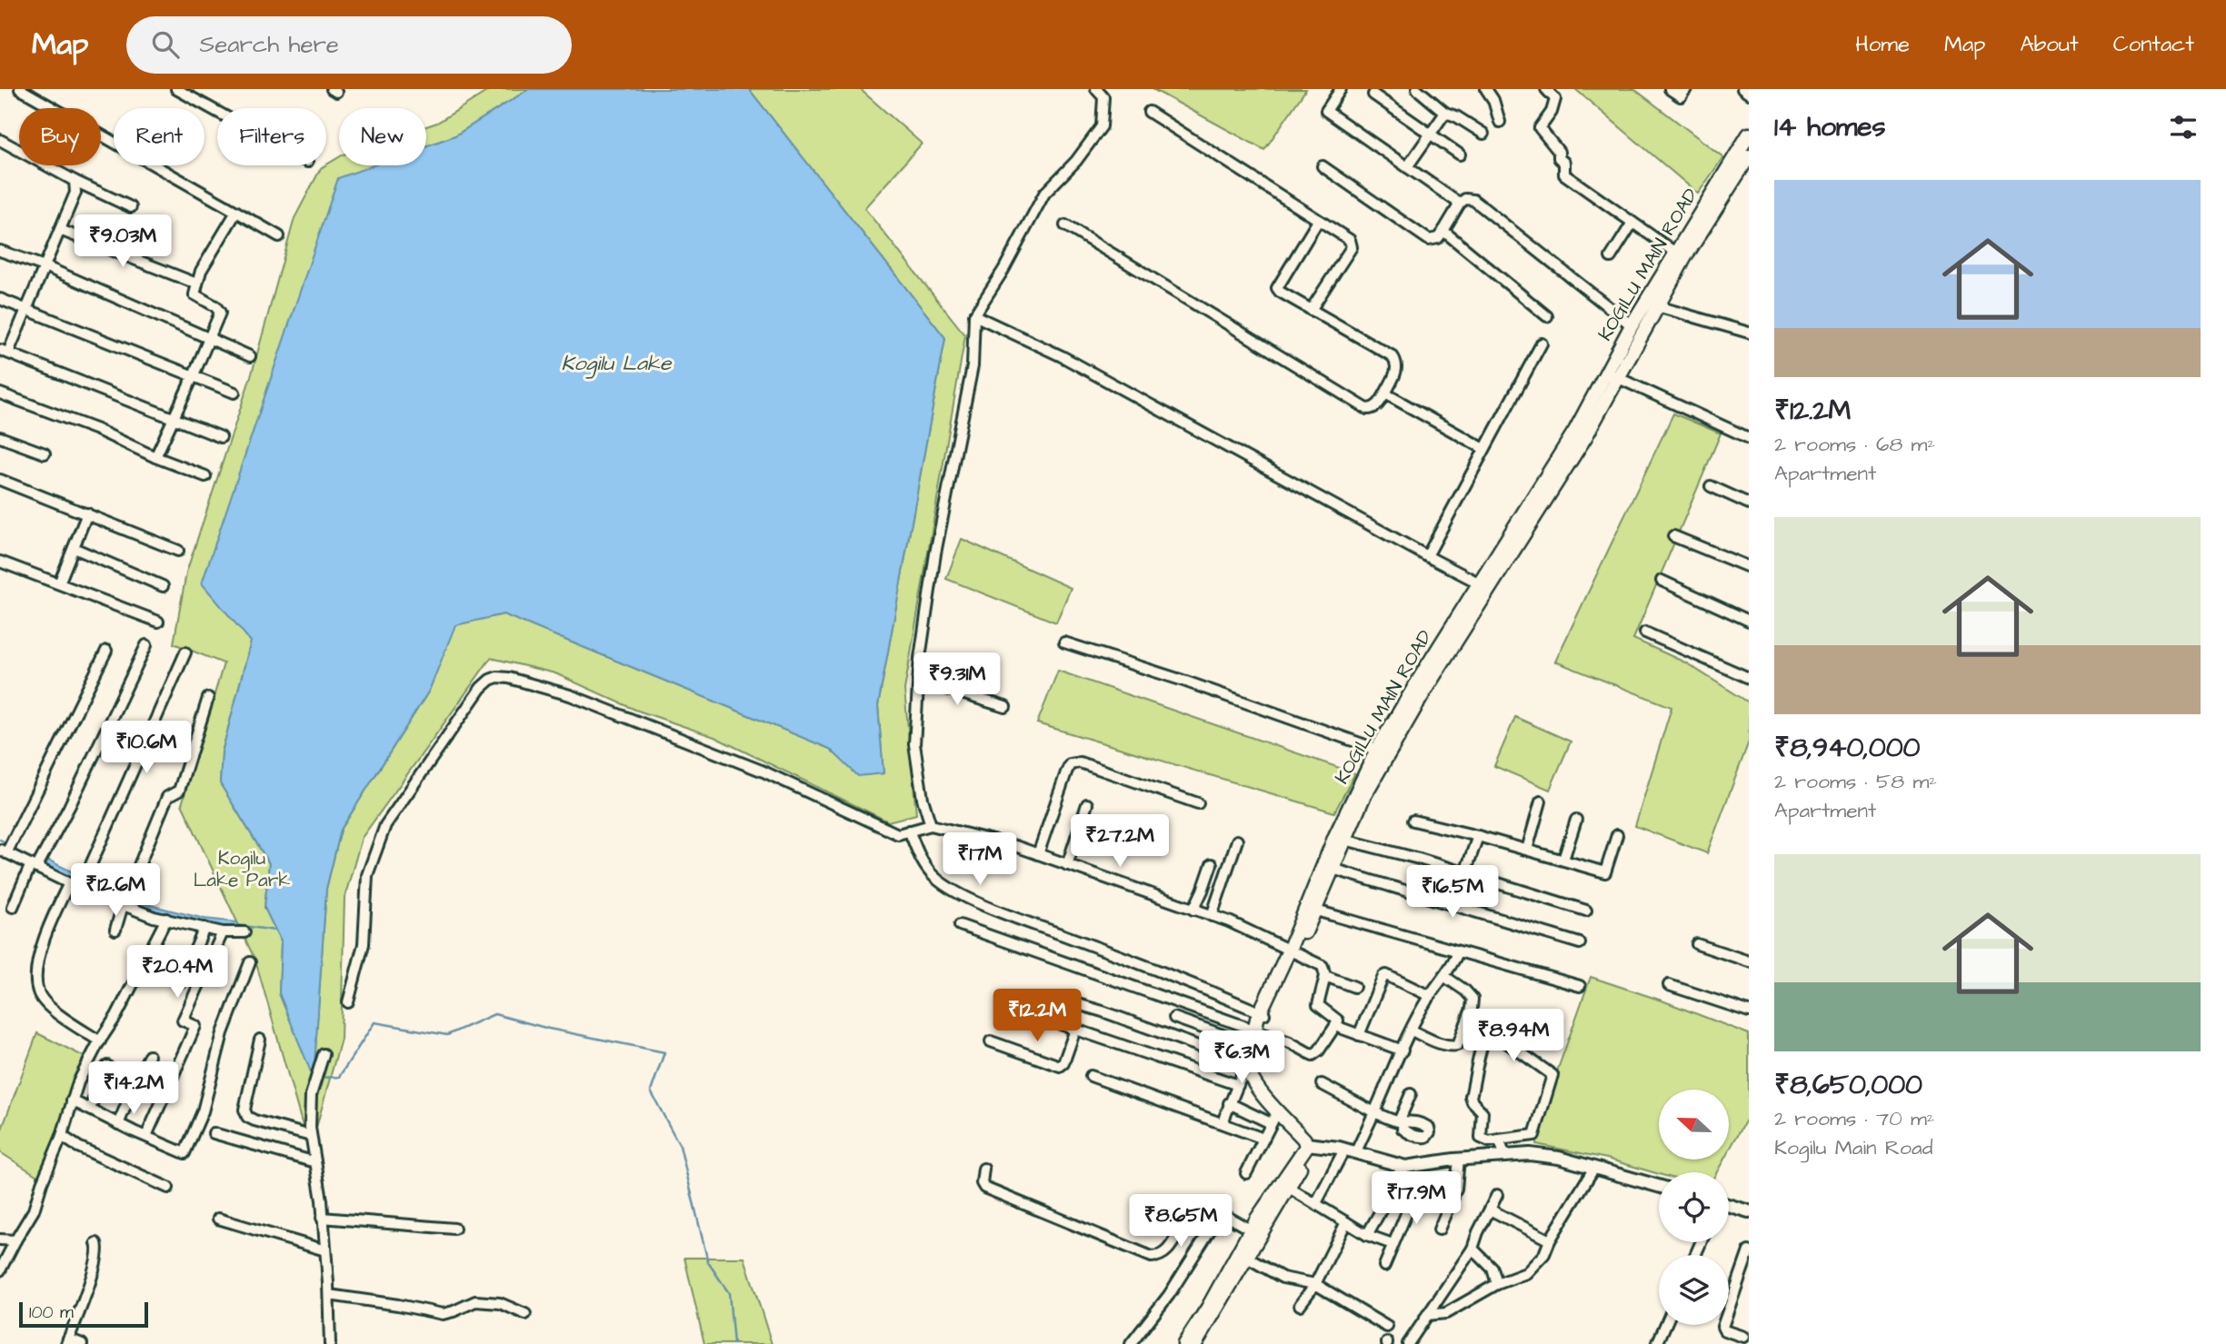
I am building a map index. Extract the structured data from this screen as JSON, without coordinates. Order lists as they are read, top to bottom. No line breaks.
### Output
{"streets":{"main road":["KOGILU MAIN ROAD"]},"water":["Kogilu Lake"],"parks":["Kogilu Lake Park"],"scale_bar":"100 m","north":"left","page":{"header":"Map","search":"Search here","nav":["Home","Map","About","Contact"],"heading":"14 homes","chip":["Buy","Rent","Filters","New"],"list":[{"name":"₹12.2M","note":"2 rooms · 68 m² · Apartment"},{"name":"₹8,940,000","note":"2 rooms · 58 m² · Apartment"},{"name":"₹8,650,000","note":"2 rooms · 70 m² · Kogilu Main Road"}],"price":["₹9.03M","₹9.31M","₹10.6M","₹27.2M","₹17M","₹12.6M","₹16.5M","₹20.4M","₹12.2M","₹8.94M","₹6.3M","₹14.2M","₹17.9M","₹8.65M"],"scale":"100 m"}}
